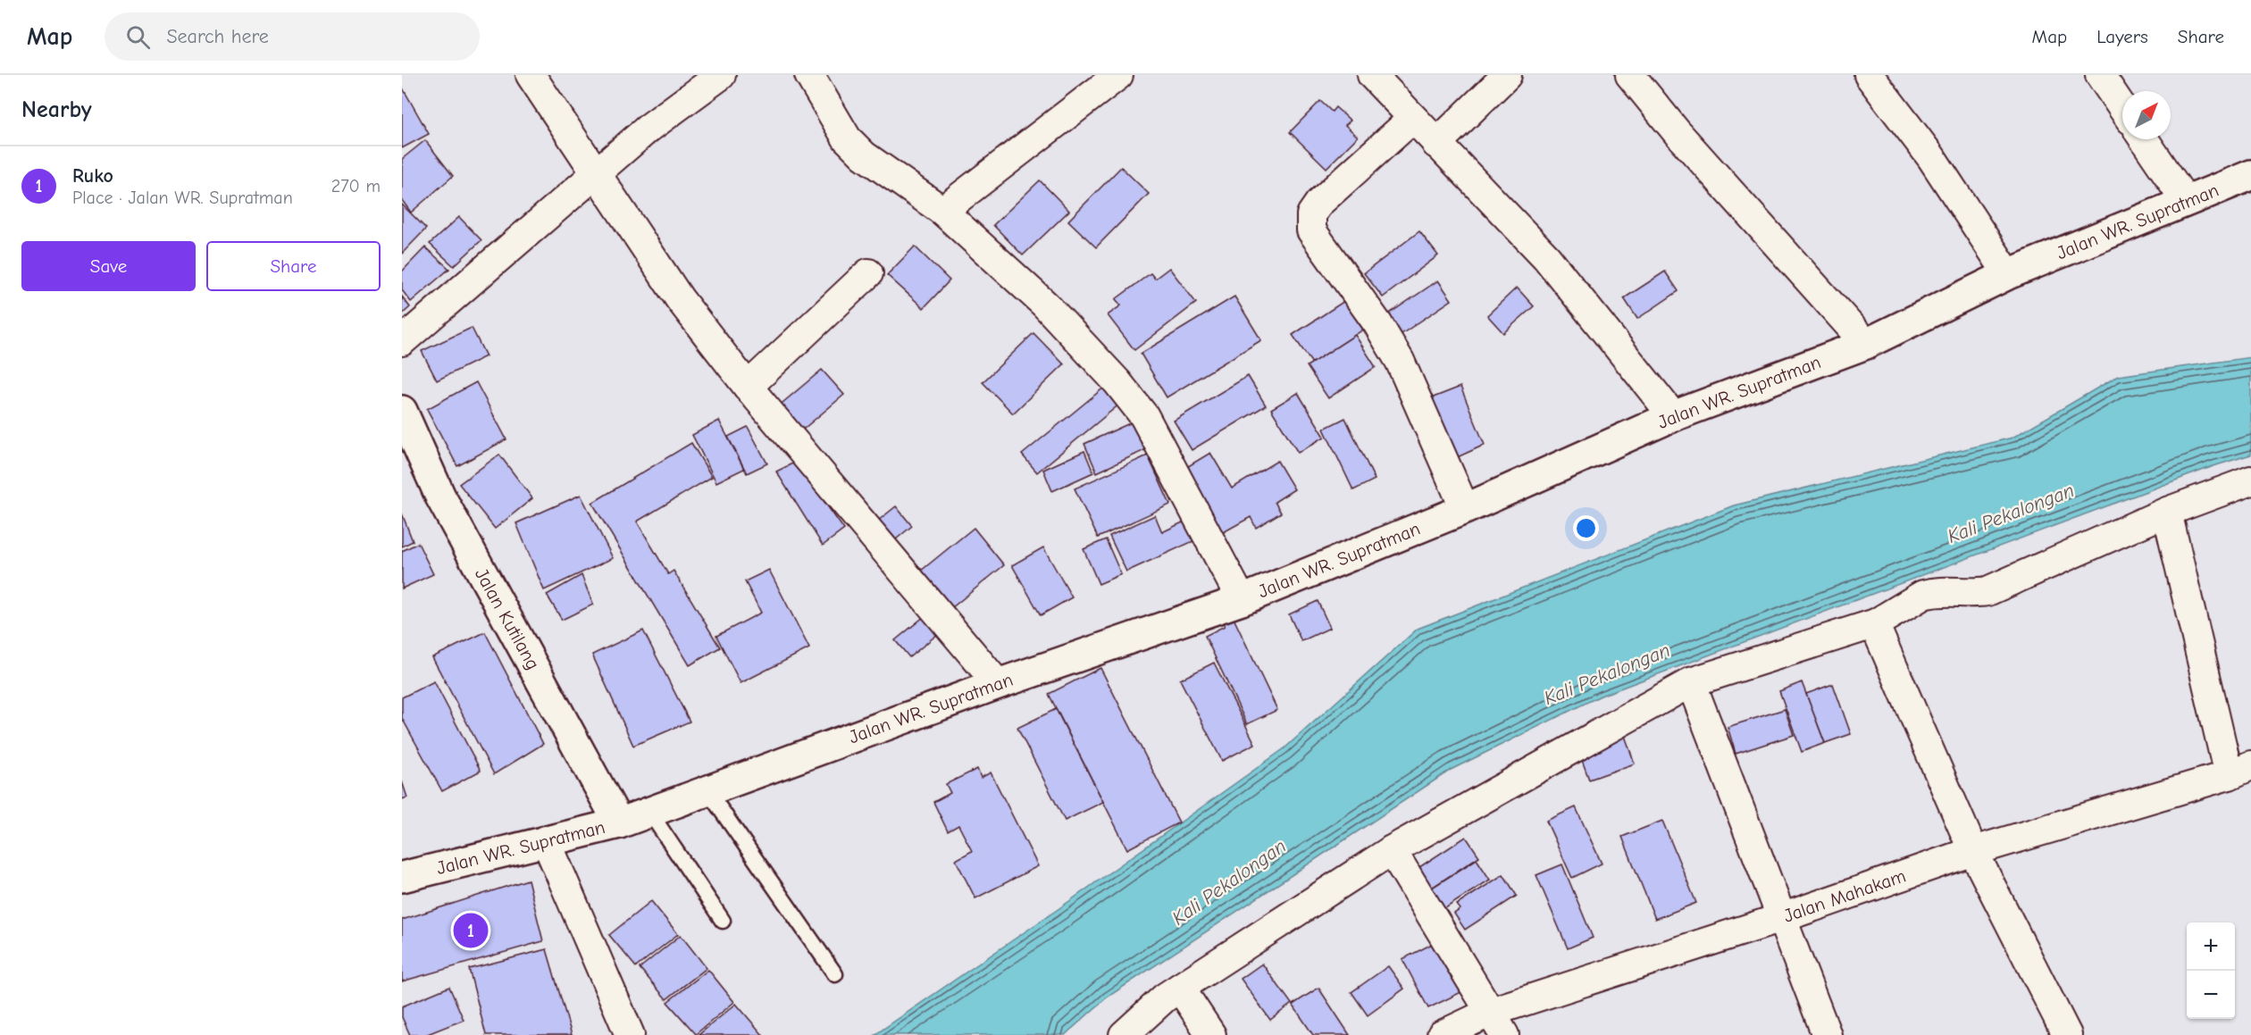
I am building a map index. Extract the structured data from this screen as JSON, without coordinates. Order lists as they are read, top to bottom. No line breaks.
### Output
{"streets":{"street":["Jalan WR. Supratman","Jalan Kutilang","Jalan Mahakam"]},"crossings":[["Jalan WR. Supratman","Jalan Kutilang"]],"water":["Kali Pekalongan"],"north":"top right","page":{"header":"Map","search":"Search here","nav":["Map","Layers","Share"],"heading":"Nearby","list":[{"mark":"1","name":"Ruko","note":"Place · Jalan WR. Supratman","value":"270 m"}],"buttons":["Save","Share"],"pins":"1","map_buttons":["+","−"]}}
